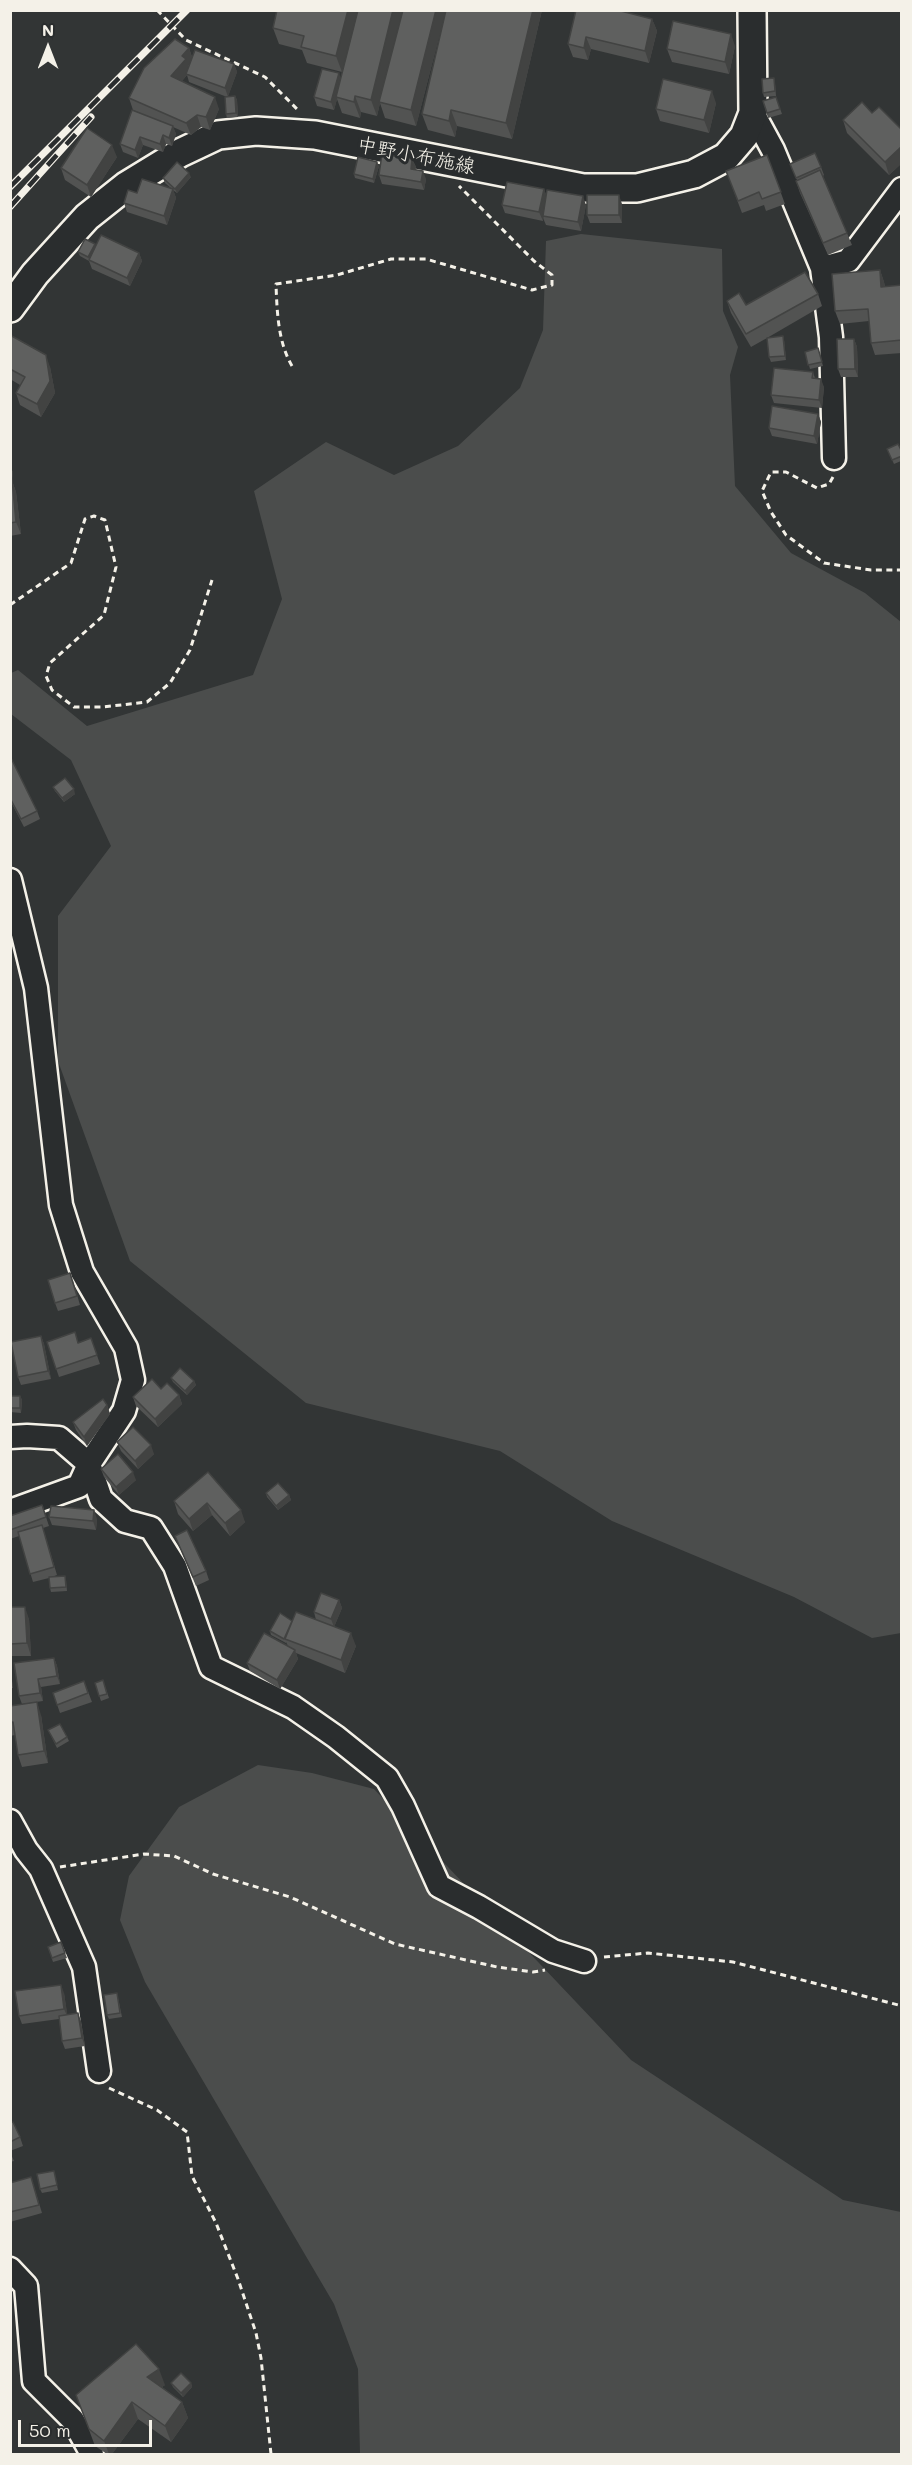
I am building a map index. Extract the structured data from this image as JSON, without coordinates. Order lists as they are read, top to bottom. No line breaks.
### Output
{"streets":{"main road":["中野小布施線"]},"scale_bar":"50 m","north":"top"}
